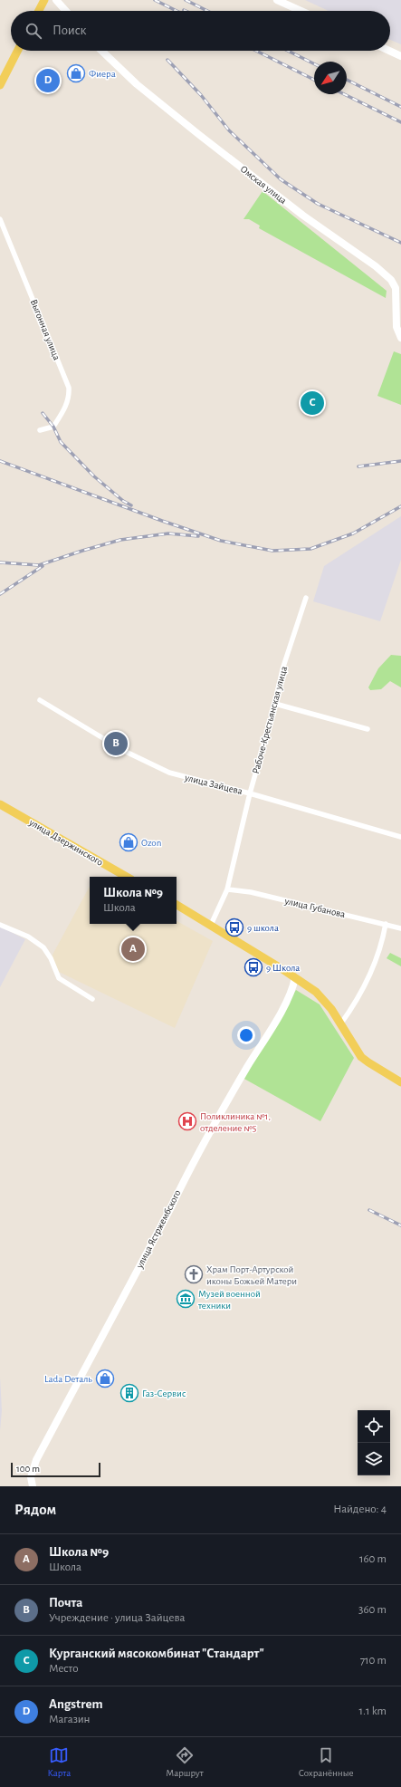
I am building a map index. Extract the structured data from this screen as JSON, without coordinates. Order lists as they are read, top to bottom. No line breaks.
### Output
{"streets":{"main road":["Омская улица","улица Дзержинского","улица Ястржембского"],"street":["Выгонная улица","Рабоче-Крестьянская улица","улица Зайцева","улица Губанова"]},"crossings":[["Рабоче-Крестьянская улица","улица Зайцева"],["Рабоче-Крестьянская улица","улица Губанова"]],"places":{"shop":["Фиера","Ozon","Lada Dеталь"],"bus stop":["9 школа","9 Школа"],"hospital":["Поликлиника №1, отделение №5"],"church":["Храм Порт-Артурской иконы Божьей Матери"],"museum":["Музей военной техники"],"building":["Газ-Сервис"]},"scale_bar":"100 m","north":"bottom left","page":{"search":"Поиск","pins":["D","C","B","A"],"popup":["Школа №9","Школа"],"scale":"100 m","heading":["Рядом","Найдено: 4"],"list":[{"mark":"A","name":"Школа №9","note":"Школа","value":"160 m"},{"mark":"B","name":"Почта","note":"Учреждение · улица Зайцева","value":"360 m"},{"mark":"C","name":"Курганский мясокомбинат \"Стандарт\"","note":"Место","value":"710 m"},{"mark":"D","name":"Angstrem","note":"Магазин","value":"1.1 km"}],"nav":["Карта","Маршрут","Сохранённые"]}}
